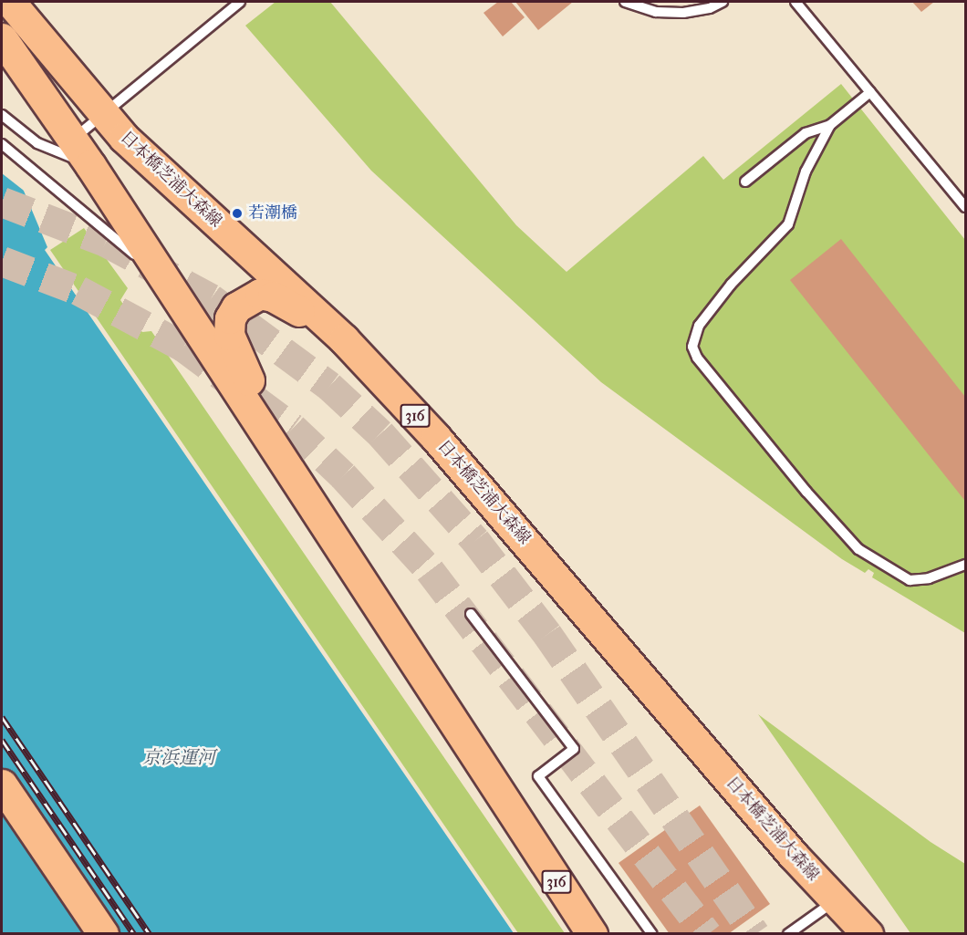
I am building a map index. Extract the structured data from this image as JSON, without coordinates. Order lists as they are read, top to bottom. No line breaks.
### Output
{"streets":{"main road":["日本橋芝浦大森線","316"]},"water":["京浜運河"],"places":["若潮橋"]}
